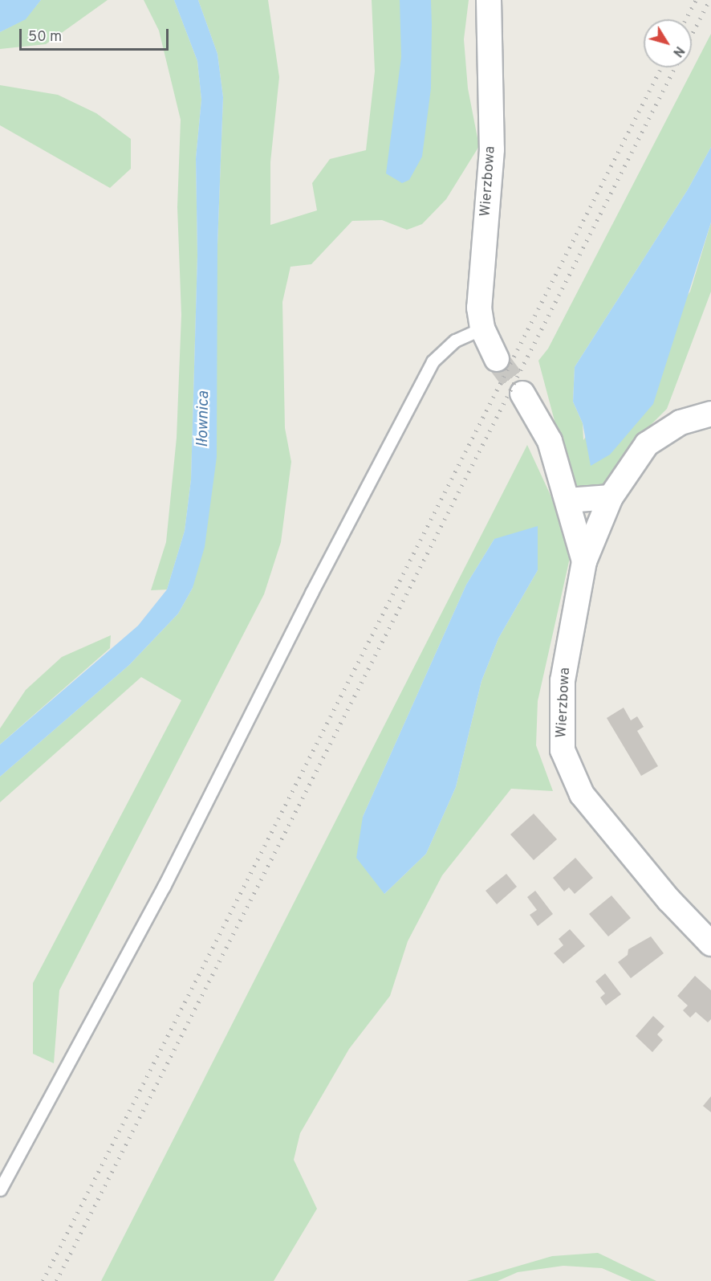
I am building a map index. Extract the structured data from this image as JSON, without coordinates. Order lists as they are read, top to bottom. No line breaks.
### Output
{"streets":{"street":["Wierzbowa"]},"water":["Iłownica"],"scale_bar":"50 m","north":"bottom right"}
